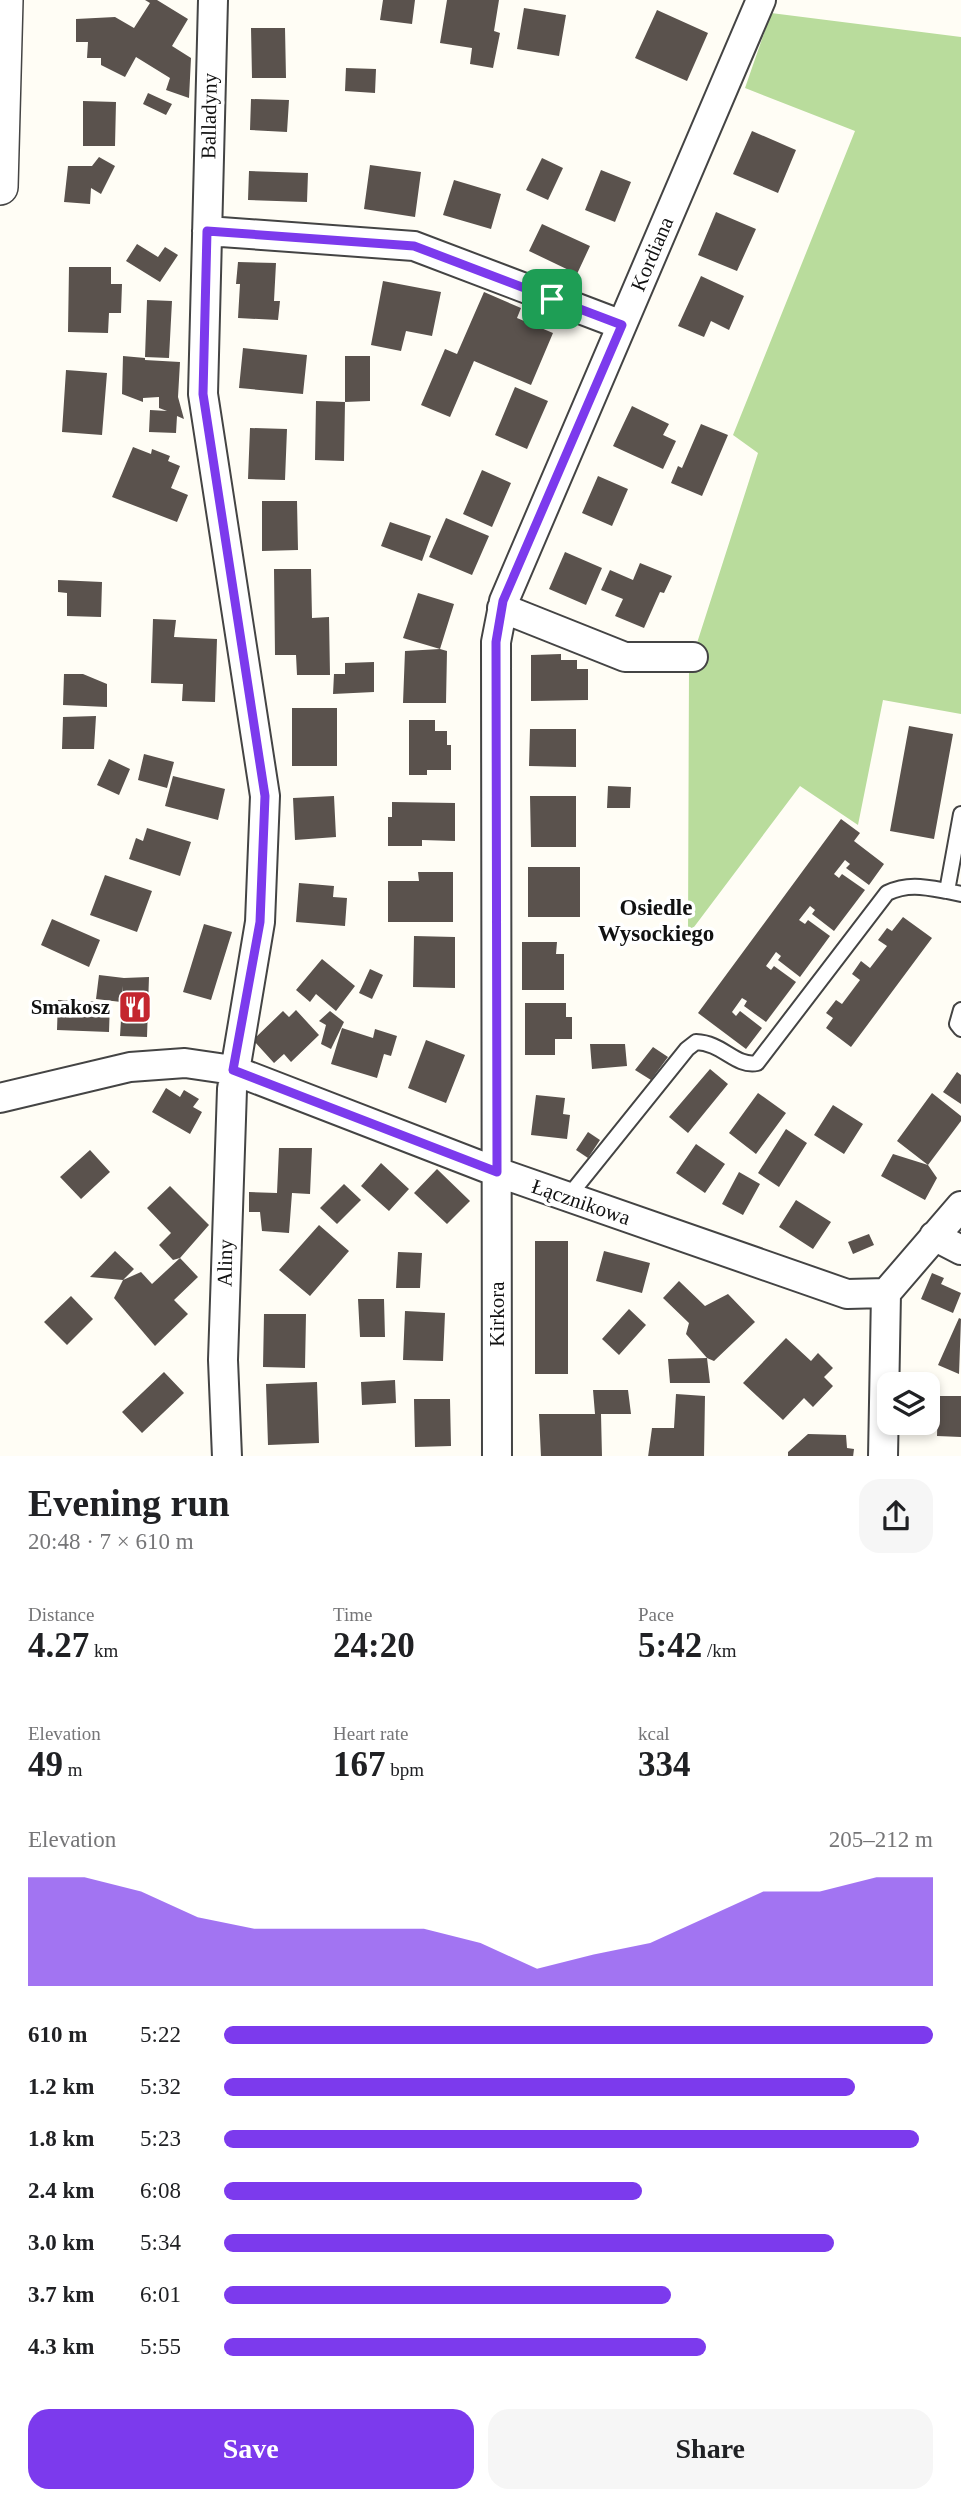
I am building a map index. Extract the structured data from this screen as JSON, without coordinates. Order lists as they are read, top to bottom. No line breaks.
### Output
{"streets":{"street":["Balladyny","Kordiana","Łącznikowa","Aliny","Kirkora"]},"crossings":[["Balladyny","Łącznikowa"],["Balladyny","Aliny"],["Kordiana","Łącznikowa"],["Kordiana","Kirkora"],["Łącznikowa","Aliny"],["Łącznikowa","Kirkora"]],"districts":["Osiedle Wysockiego"],"places":{"restaurant":["Smakosz"]},"page":{"heading":["Evening run","20:48 · 7 × 610 m"],"stats":[["Distance","4.27 km"],["Time","24:20"],["Pace","5:42 /km"],["Elevation","49 m"],["Heart rate","167 bpm"],["kcal","334"]],"chart":["Elevation","205–212 m"],"list":[{"name":"610 m","note":"5:22"},{"name":"1.2 km","note":"5:32"},{"name":"1.8 km","note":"5:23"},{"name":"2.4 km","note":"6:08"},{"name":"3.0 km","note":"5:34"},{"name":"3.7 km","note":"6:01"},{"name":"4.3 km","note":"5:55"}],"buttons":["Save","Share"]}}
